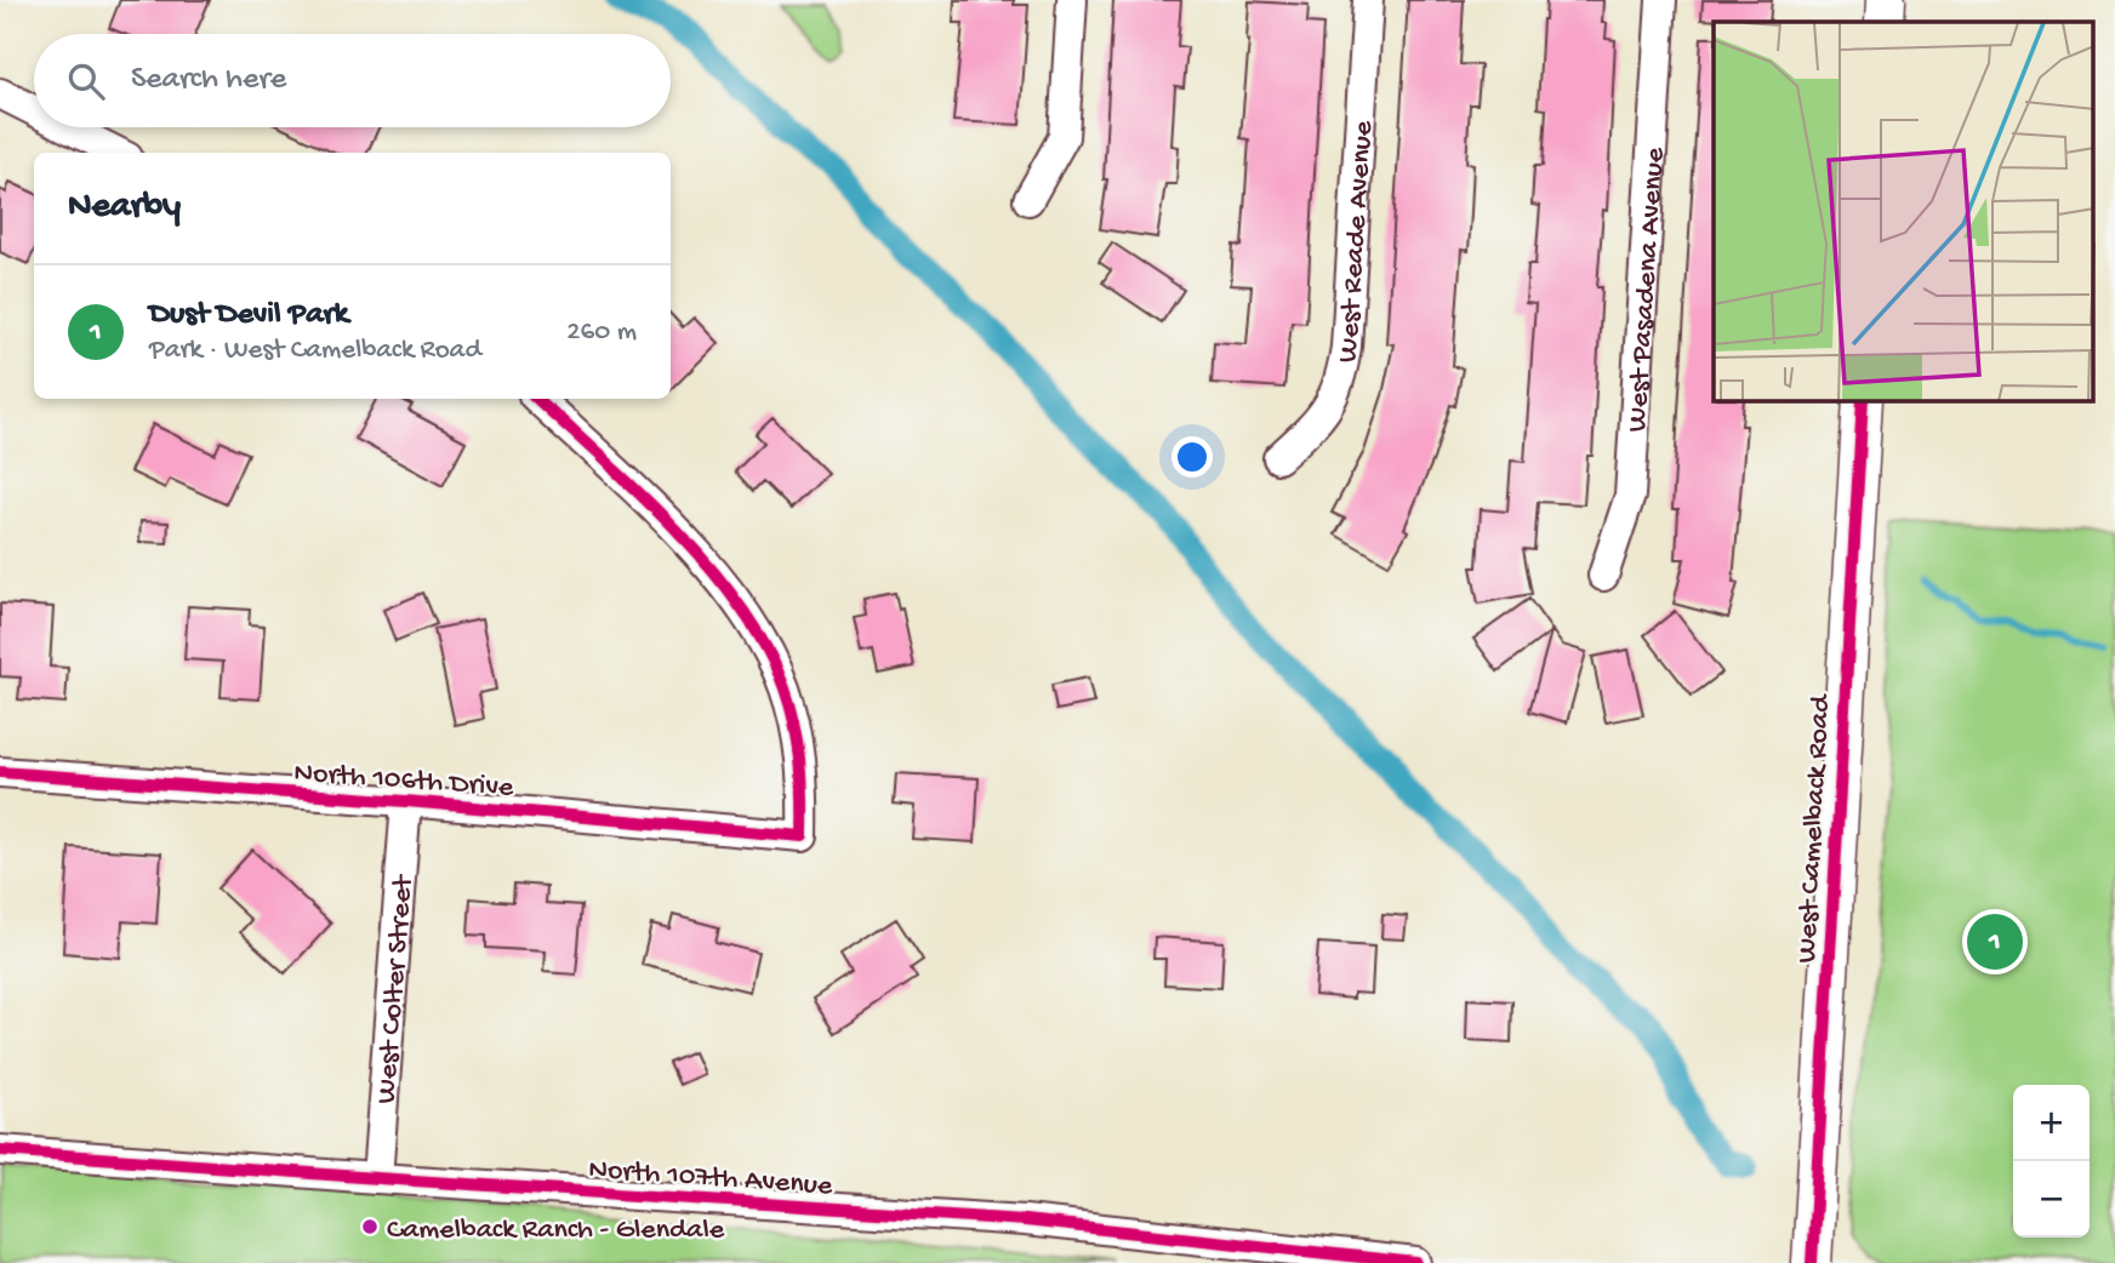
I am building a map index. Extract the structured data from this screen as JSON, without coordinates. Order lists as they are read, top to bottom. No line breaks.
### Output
{"streets":{"main road":["West Camelback Road"],"street":["West Reade Avenue","West Pasadena Avenue","North 106th Drive","West Colter Street","North 107th Avenue"]},"crossings":[["North 106th Drive","West Colter Street"],["West Colter Street","North 107th Avenue"]],"places":["Camelback Ranch - Glendale"],"page":{"search":"Search here","heading":"Nearby","list":[{"mark":"1","name":"Dust Devil Park","note":"Park · West Camelback Road","value":"260 m"}],"pins":"1","map_buttons":["+","−"]}}
